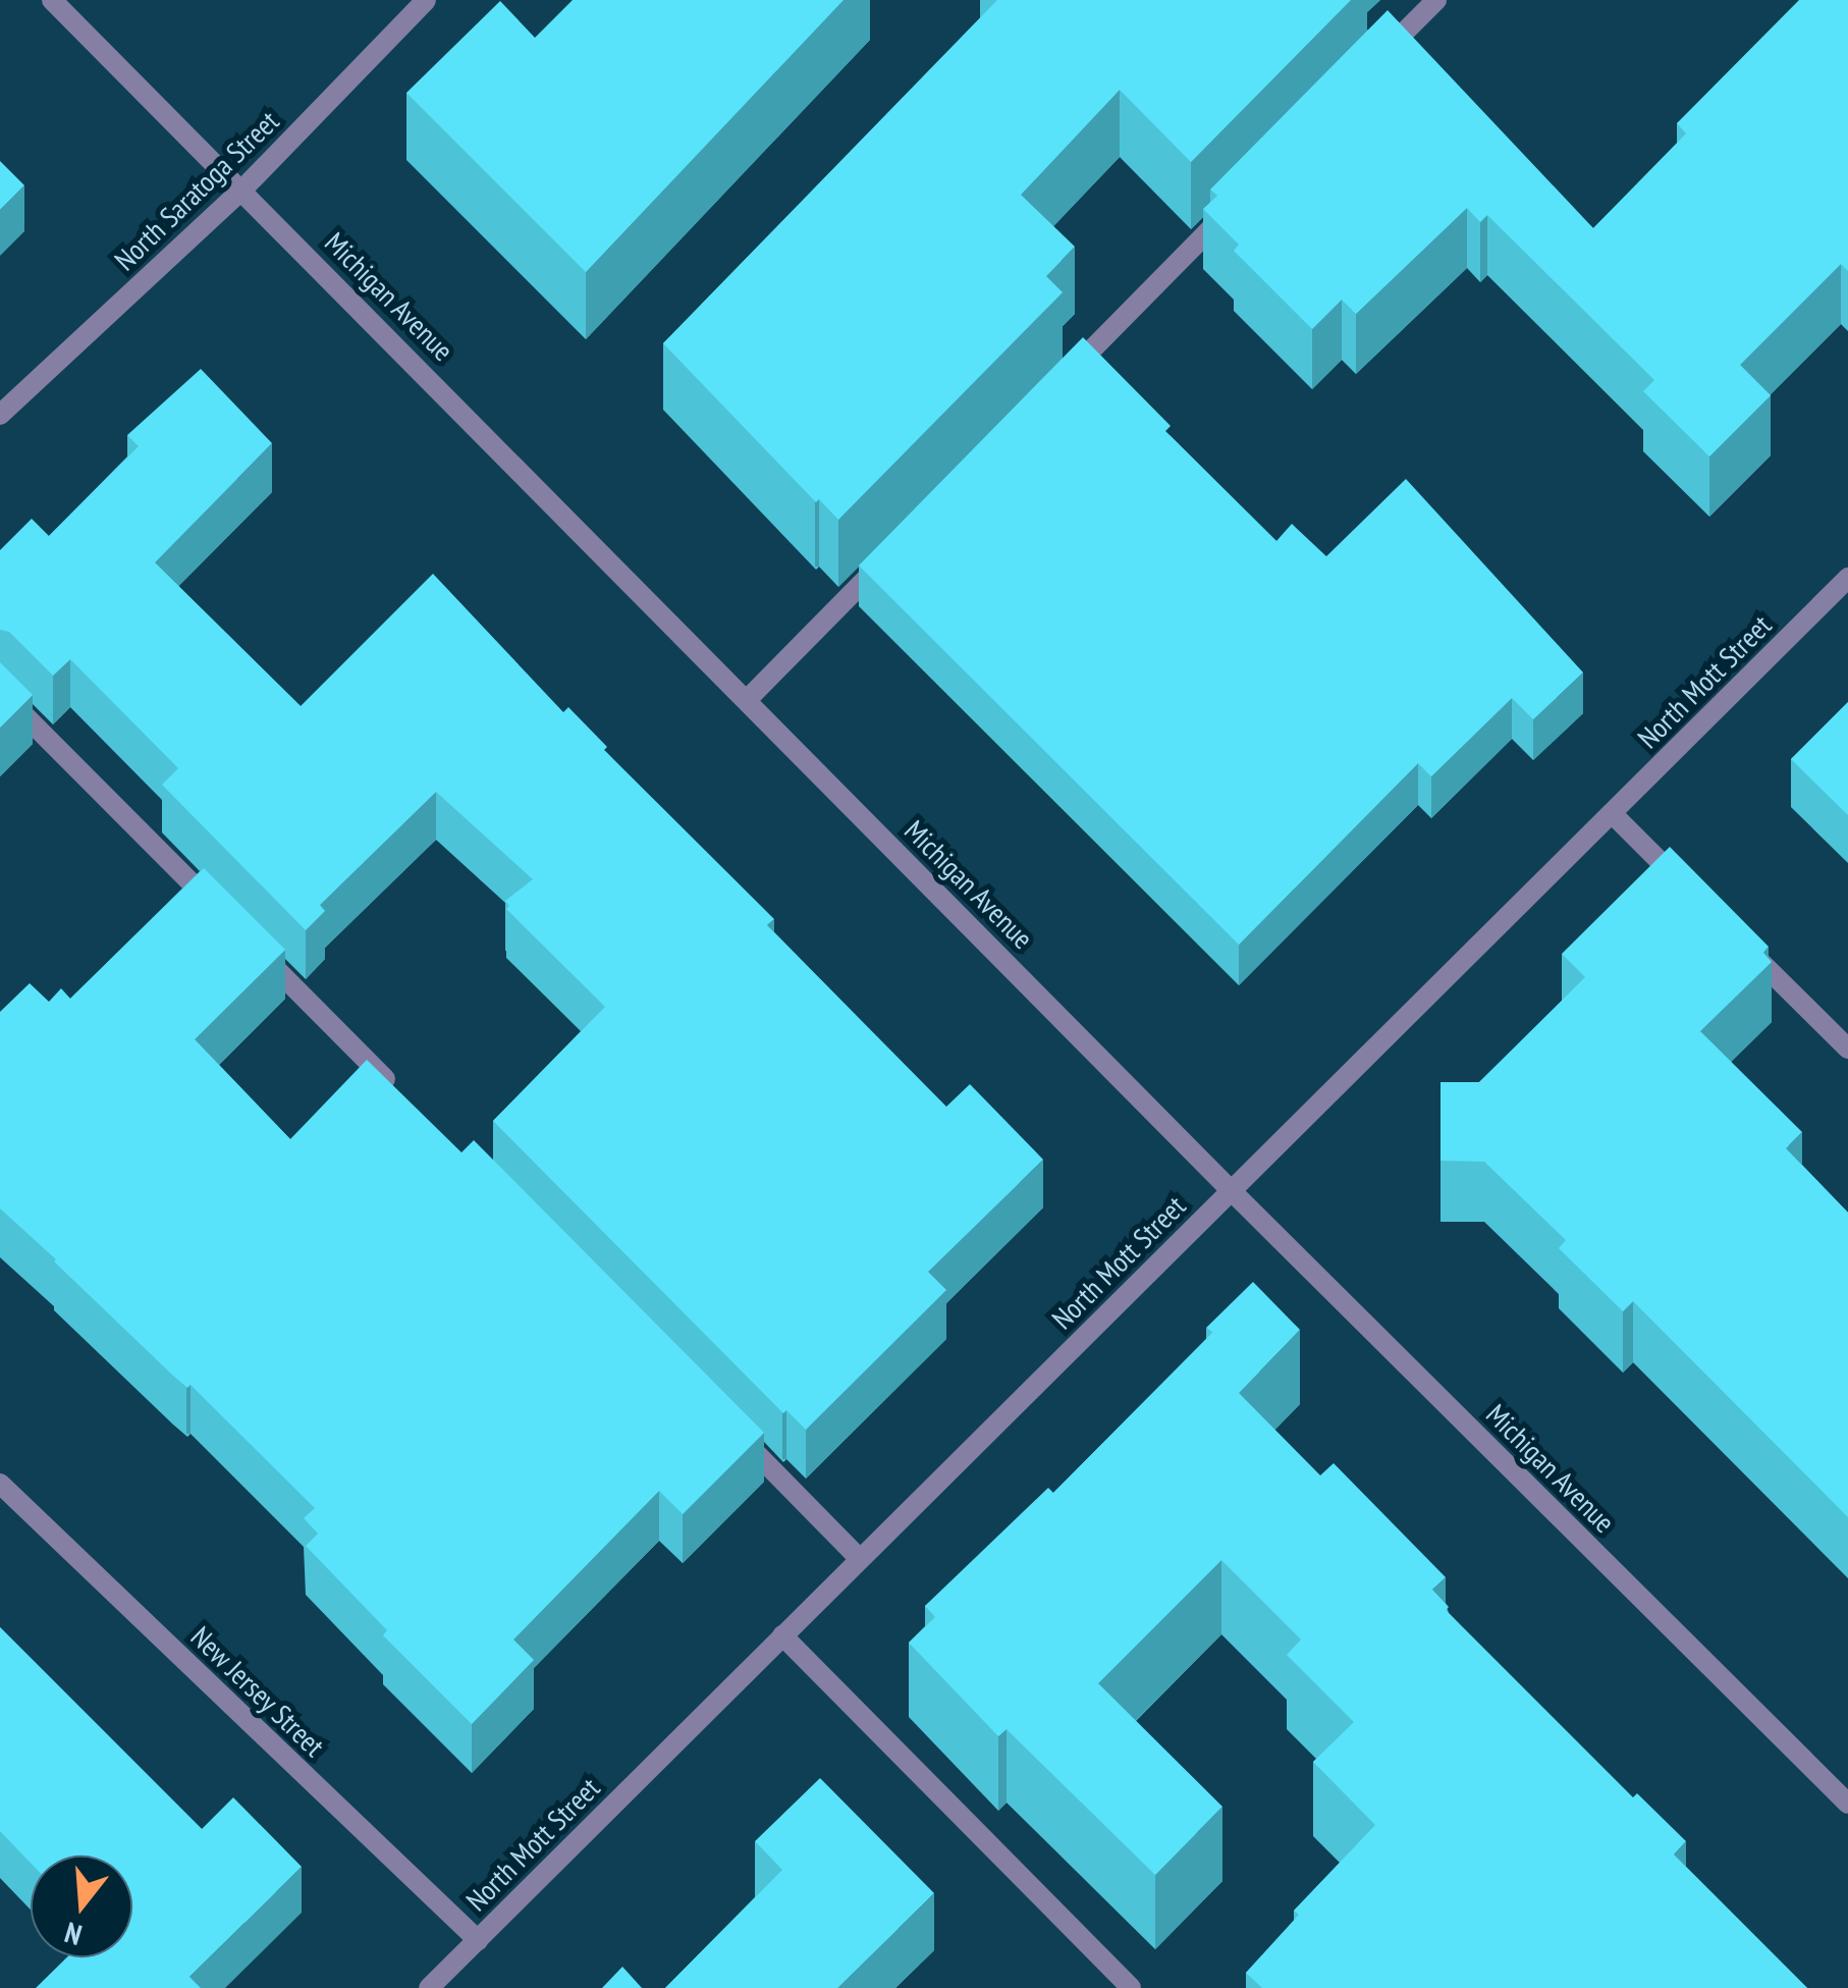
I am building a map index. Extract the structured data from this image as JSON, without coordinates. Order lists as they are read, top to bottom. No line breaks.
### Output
{"streets":{"street":["North Saratoga Street","Michigan Avenue","North Mott Street","New Jersey Street"]},"crossings":[["North Saratoga Street","Michigan Avenue"],["Michigan Avenue","North Mott Street"],["North Mott Street","New Jersey Street"]],"north":"bottom"}
